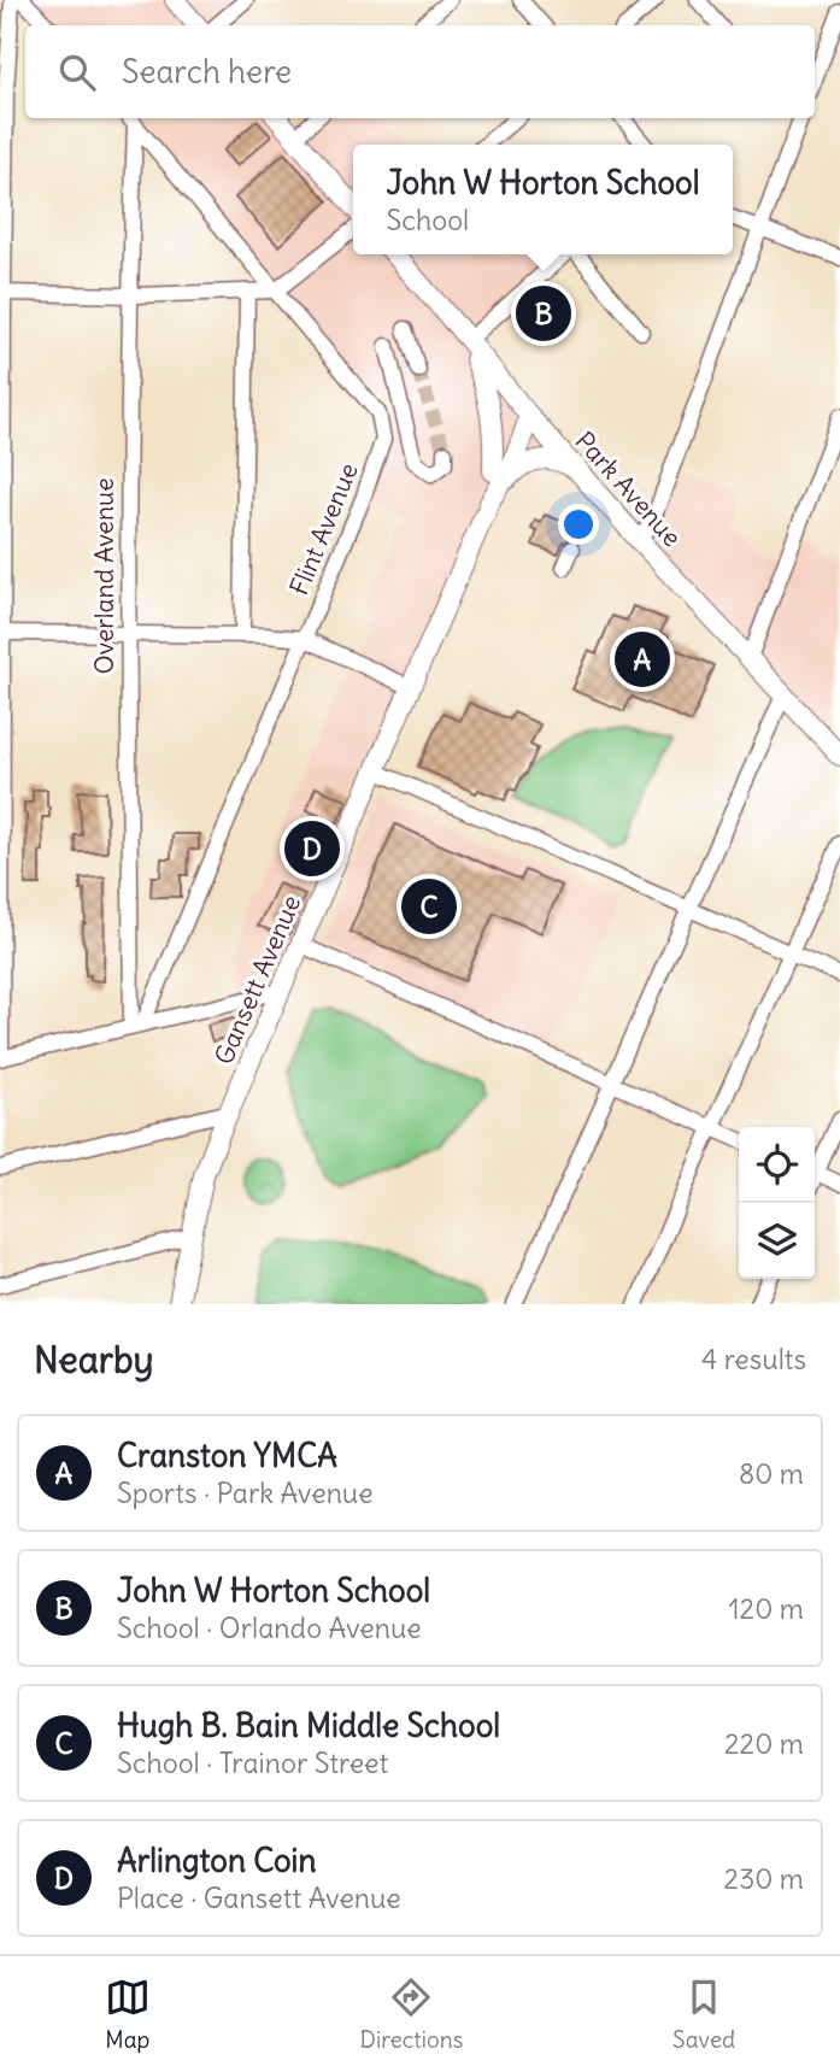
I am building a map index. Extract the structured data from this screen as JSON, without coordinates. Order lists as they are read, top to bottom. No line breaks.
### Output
{"streets":{"main road":["Park Avenue","Gansett Avenue"],"street":["Flint Avenue","Overland Avenue"]},"crossings":[["Park Avenue","Gansett Avenue"],["Flint Avenue","Overland Avenue"]],"page":{"search":"Search here","popup":["John W Horton School","School"],"pins":["B","A","D","C"],"heading":["Nearby","4 results"],"list":[{"mark":"A","name":"Cranston YMCA","note":"Sports · Park Avenue","value":"80 m"},{"mark":"B","name":"John W Horton School","note":"School · Orlando Avenue","value":"120 m"},{"mark":"C","name":"Hugh B. Bain Middle School","note":"School · Trainor Street","value":"220 m"},{"mark":"D","name":"Arlington Coin","note":"Place · Gansett Avenue","value":"230 m"}],"nav":["Map","Directions","Saved"]}}
